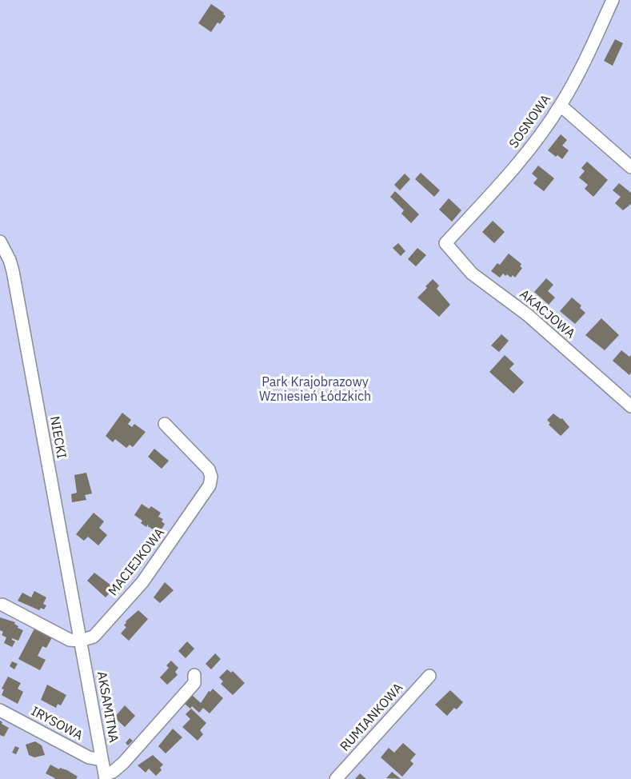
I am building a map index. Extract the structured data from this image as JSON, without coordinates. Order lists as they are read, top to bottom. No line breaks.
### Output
{"streets":{"street":["SOSNOWA","AKACJOWA","NIECKI","MACIEJKOWA","AKSAMITNA","RUMIANKOWA","IRYSOWA"]},"crossings":[["SOSNOWA","AKACJOWA"],["NIECKI","MACIEJKOWA"],["NIECKI","AKSAMITNA"],["MACIEJKOWA","AKSAMITNA"],["AKSAMITNA","IRYSOWA"]],"parks":["Park Krajobrazowy Wzniesień Łódzkich"]}
